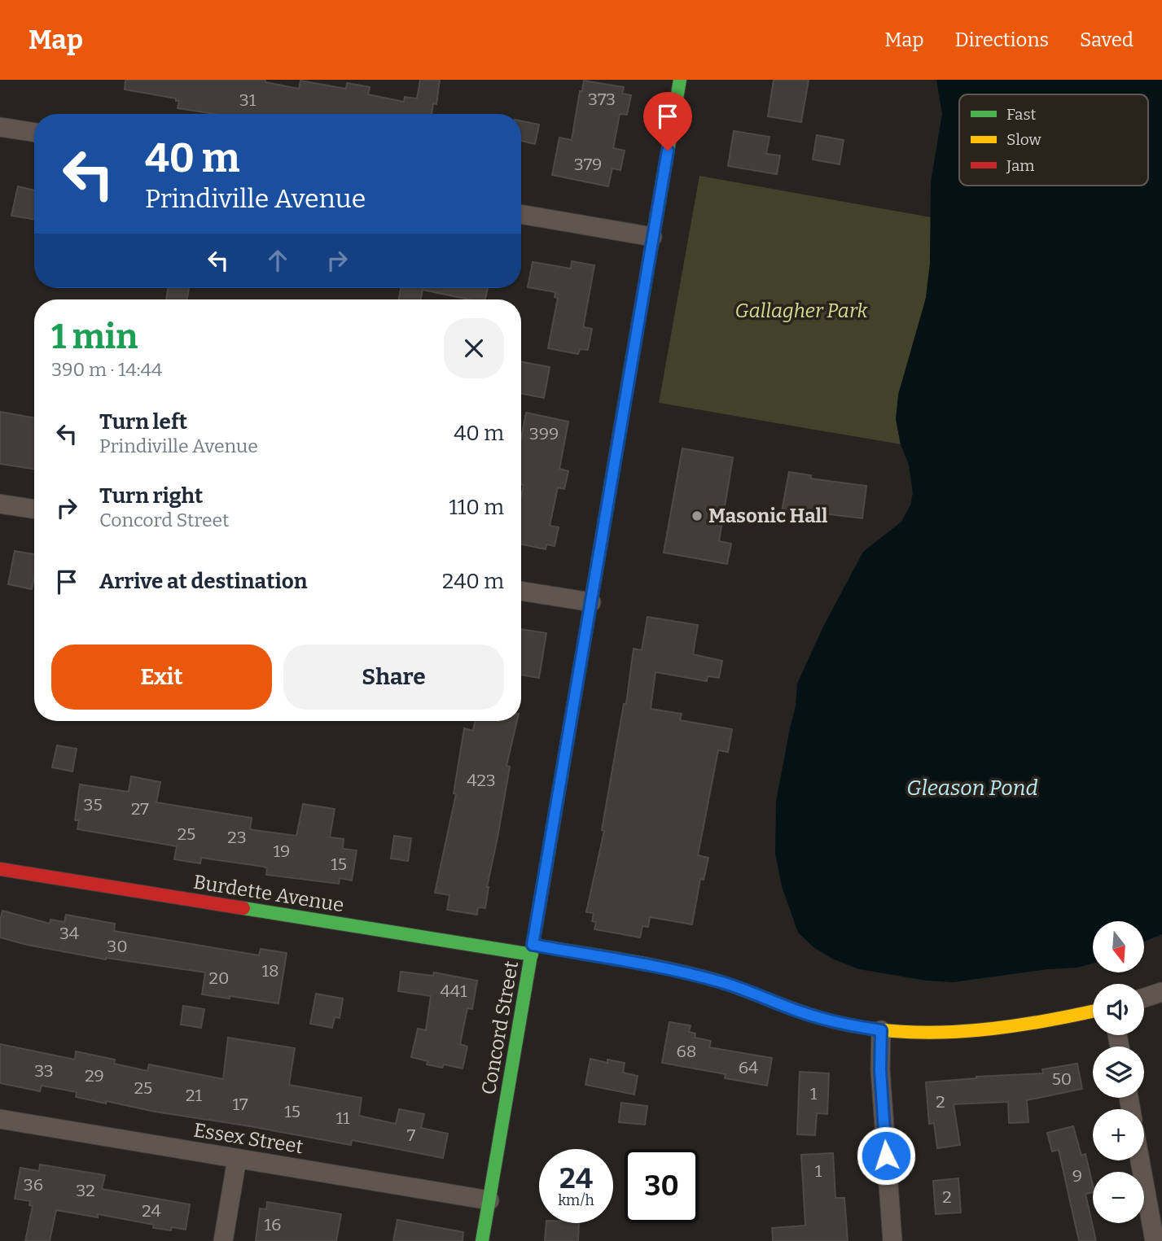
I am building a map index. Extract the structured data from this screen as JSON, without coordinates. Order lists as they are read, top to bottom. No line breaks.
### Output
{"streets":{"main road":["Burdette Avenue","Concord Street"],"street":["Essex Street"]},"crossings":[["Burdette Avenue","Concord Street"],["Concord Street","Essex Street"]],"water":["Gleason Pond"],"parks":["Gallagher Park"],"places":["Masonic Hall"],"house_numbers":["373","31","379","399","423","35","27","25","23","19","15","34","30","18","20","441","68","64","33","29","50","25","1","21","2","17","15","11","7","1","9","36","32","2","24","16"],"legend":["Fast","Slow","Jam"],"north":"bottom","page":{"header":"Map","nav":["Map","Directions","Saved"],"turn":["40 m","Prindiville Avenue"],"heading":["1 min","390 m · 14:44"],"list":[{"name":"Turn left","note":"Prindiville Avenue","value":"40 m"},{"name":"Turn right","note":"Concord Street","value":"110 m"},{"name":"Arrive at destination","value":"240 m"}],"buttons":["Exit","Share"],"map_buttons":["+","−"],"speed":"24 km/h","limit":"30"}}
